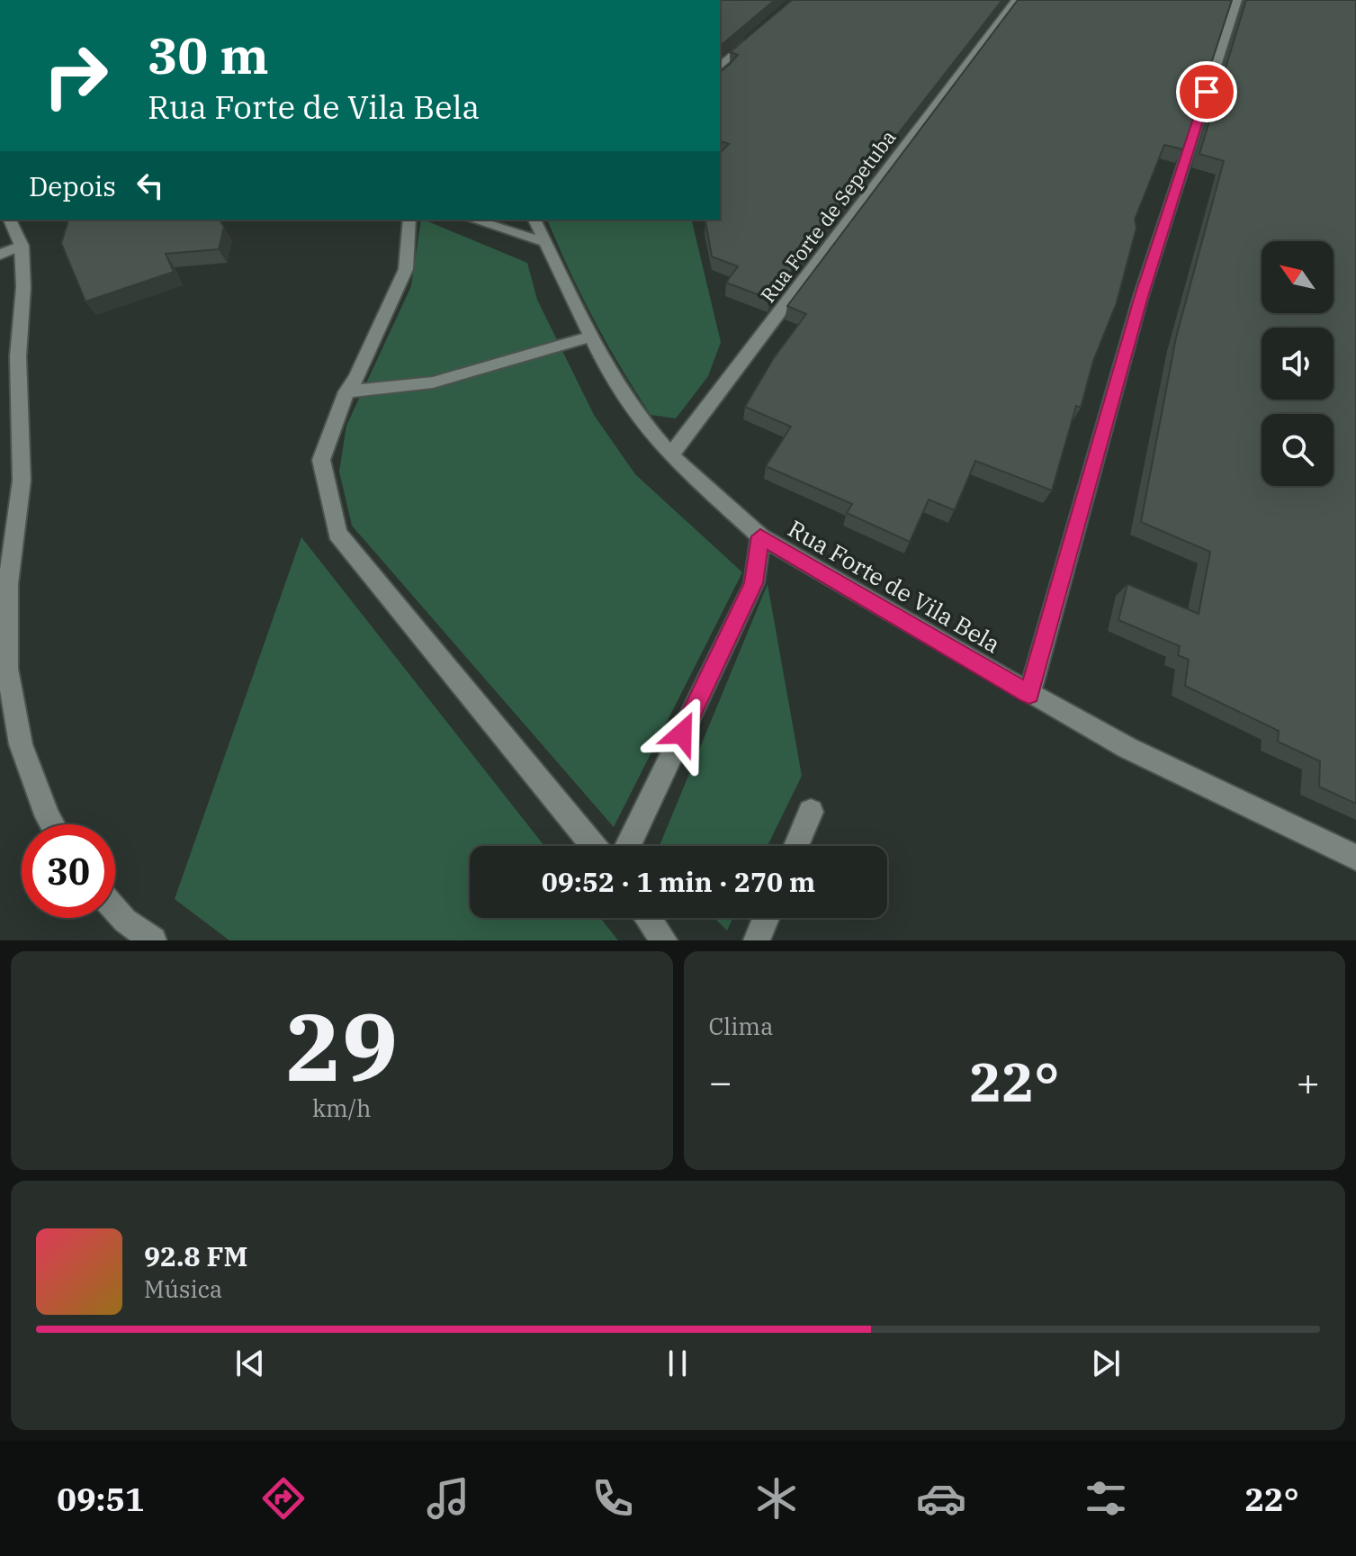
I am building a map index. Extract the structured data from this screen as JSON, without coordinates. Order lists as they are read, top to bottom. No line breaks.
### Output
{"streets":{"street":["Rua Forte de Sepetuba","Rua Forte de Vila Bela"]},"crossings":[["Rua Forte de Sepetuba","Rua Forte de Vila Bela"]],"north":"top left","page":{"turn":["30 m","Rua Forte de Vila Bela"],"then":"Depois","limit":"30","trip":"09:52 · 1 min · 270 m","tile":[["29","km/h"],"Clima"],"heat":["−","22°","+"],"song":["92.8 FM","Música"],"tabs":["09:51","22°"]}}
